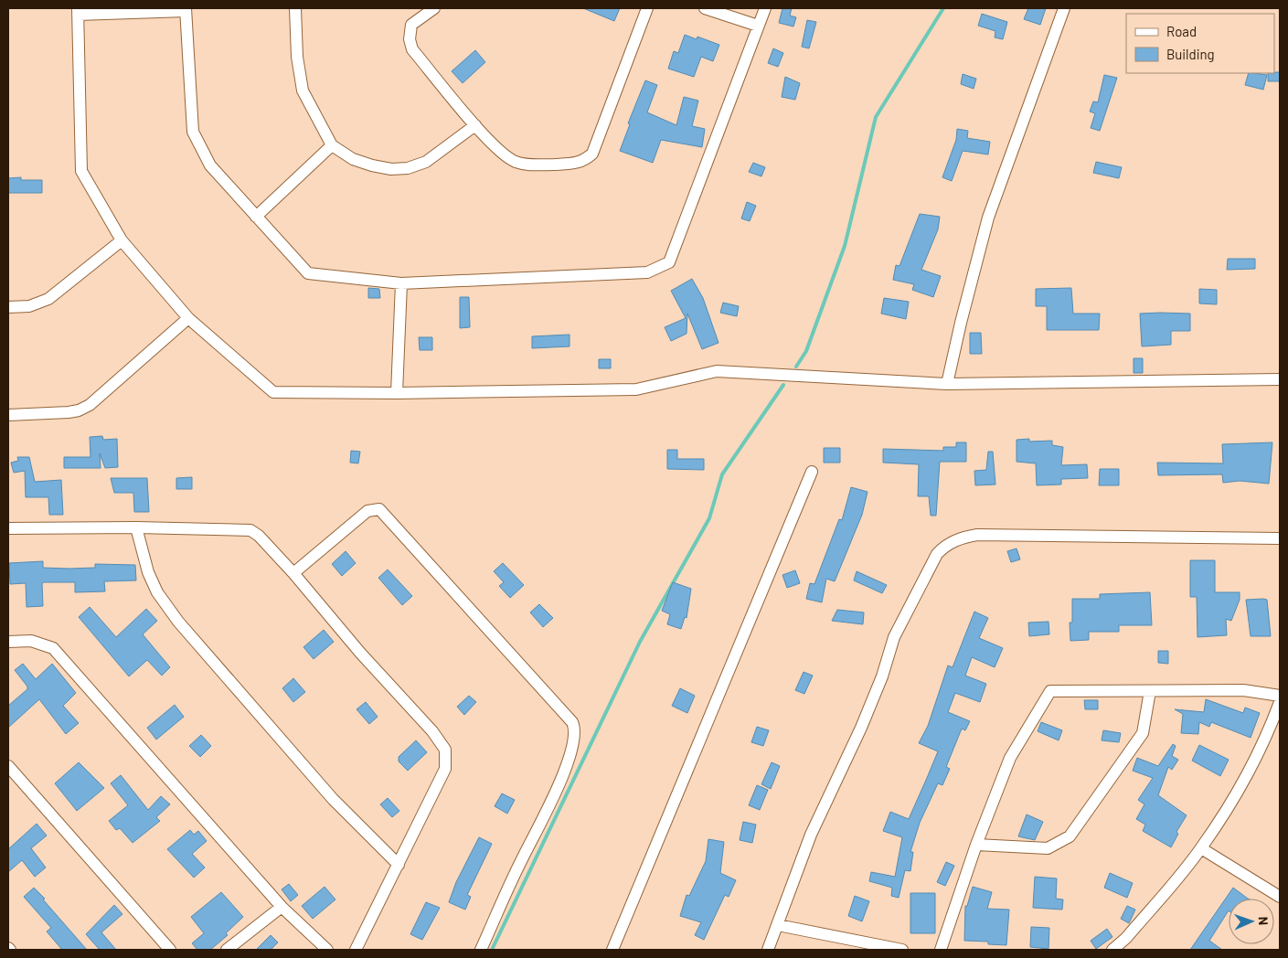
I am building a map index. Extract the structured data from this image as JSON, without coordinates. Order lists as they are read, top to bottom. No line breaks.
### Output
{"legend":["Road","Building"],"north":"right"}
